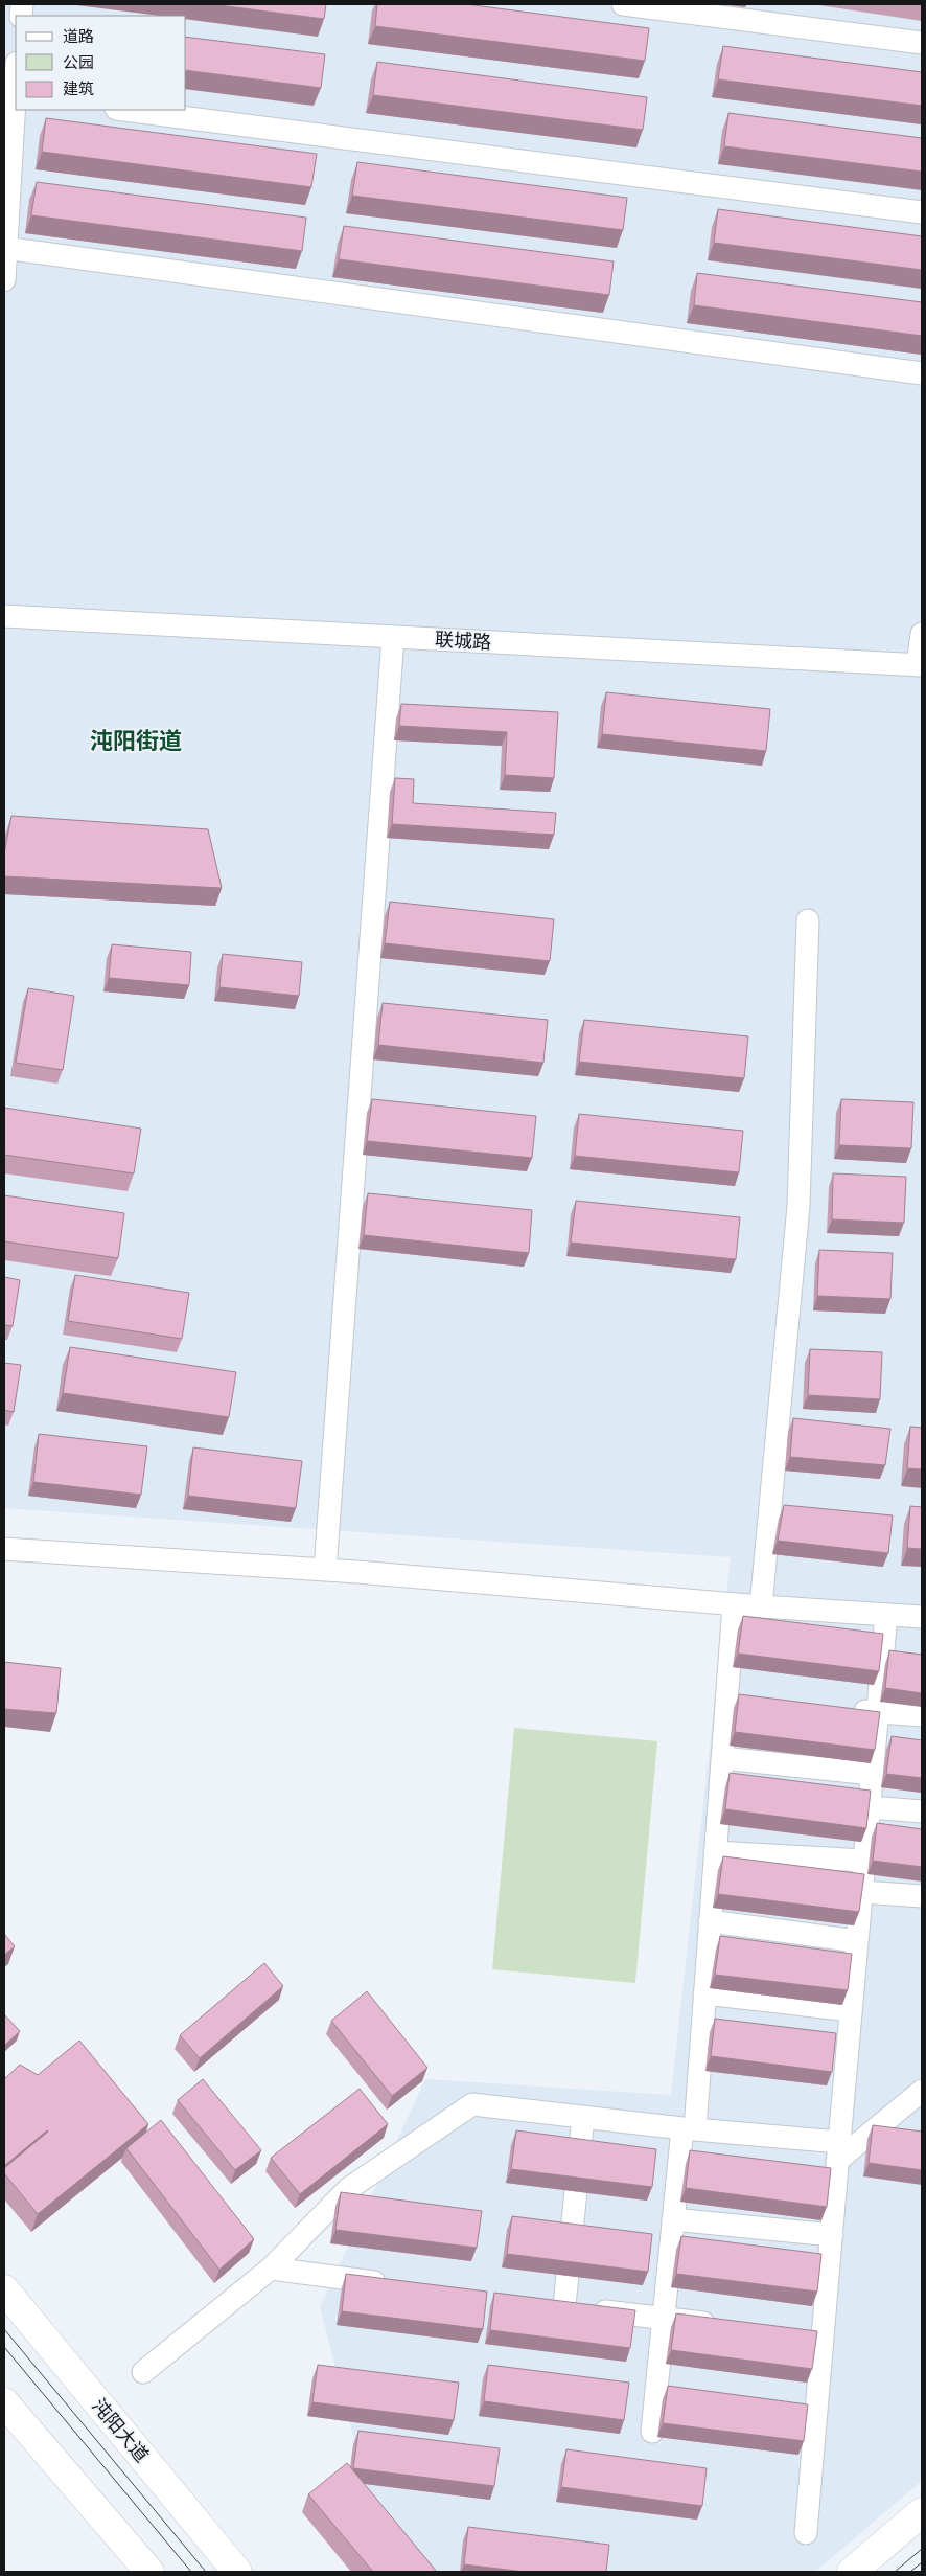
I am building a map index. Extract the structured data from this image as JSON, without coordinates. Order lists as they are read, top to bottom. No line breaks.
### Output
{"streets":{"main road":["沌阳大道"],"street":["联城路"]},"districts":["沌阳街道"],"legend":["道路","公园","建筑"]}
